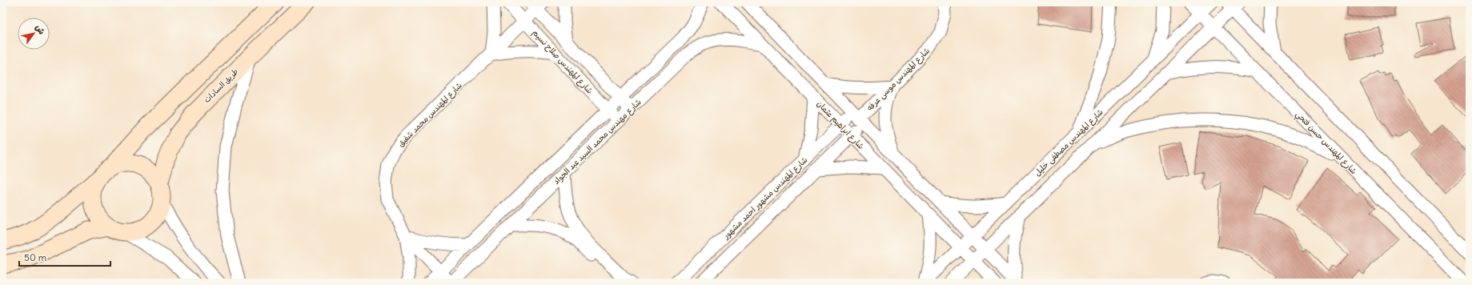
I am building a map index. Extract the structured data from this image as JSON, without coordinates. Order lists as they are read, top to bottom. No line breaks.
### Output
{"streets":{"main road":["طريق السادات"],"street":["شارع المهندس صلاح نسيم","شارع المهندس موسى عرفه","شارع المهندس محمد شفيق","شارع ابراهيم عثمان","شارع مهندس محمد السيد عبد الجواد","شارع المهندس مصطفى خليل","شارع المهندس حسن فتحي","شارع المهندس مشهور احمد مشهور"]},"crossings":[["شارع المهندس صلاح نسيم","شارع المهندس محمد شفيق"],["شارع المهندس صلاح نسيم","شارع مهندس محمد السيد عبد الجواد"],["شارع المهندس موسى عرفه","شارع المهندس مشهور احمد مشهور"],["شارع المهندس محمد شفيق","شارع مهندس محمد السيد عبد الجواد"],["شارع ابراهيم عثمان","شارع مهندس محمد السيد عبد الجواد"],["شارع ابراهيم عثمان","شارع المهندس مصطفى خليل"],["شارع ابراهيم عثمان","شارع المهندس مشهور احمد مشهور"],["شارع المهندس مصطفى خليل","شارع المهندس حسن فتحي"]],"scale_bar":"50 m","north":"top right"}
